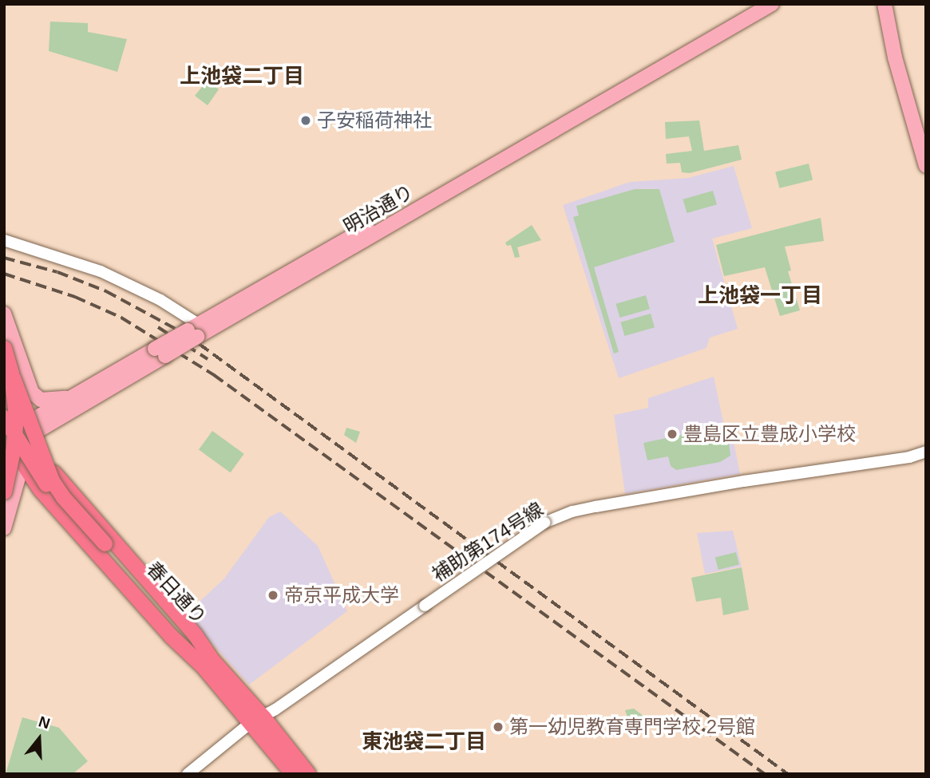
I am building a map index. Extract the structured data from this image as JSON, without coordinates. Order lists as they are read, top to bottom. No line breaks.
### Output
{"streets":{"highway":["春日通り"],"main road":["明治通り"],"street":["補助第174号線"]},"crossings":[["明治通り","春日通り"],["補助第174号線","春日通り"]],"districts":["上池袋二丁目","上池袋一丁目","東池袋二丁目"],"places":["子安稲荷神社","豊島区立豊成小学校","帝京平成大学","第一幼児教育専門学校 2号館"],"north":"top"}
